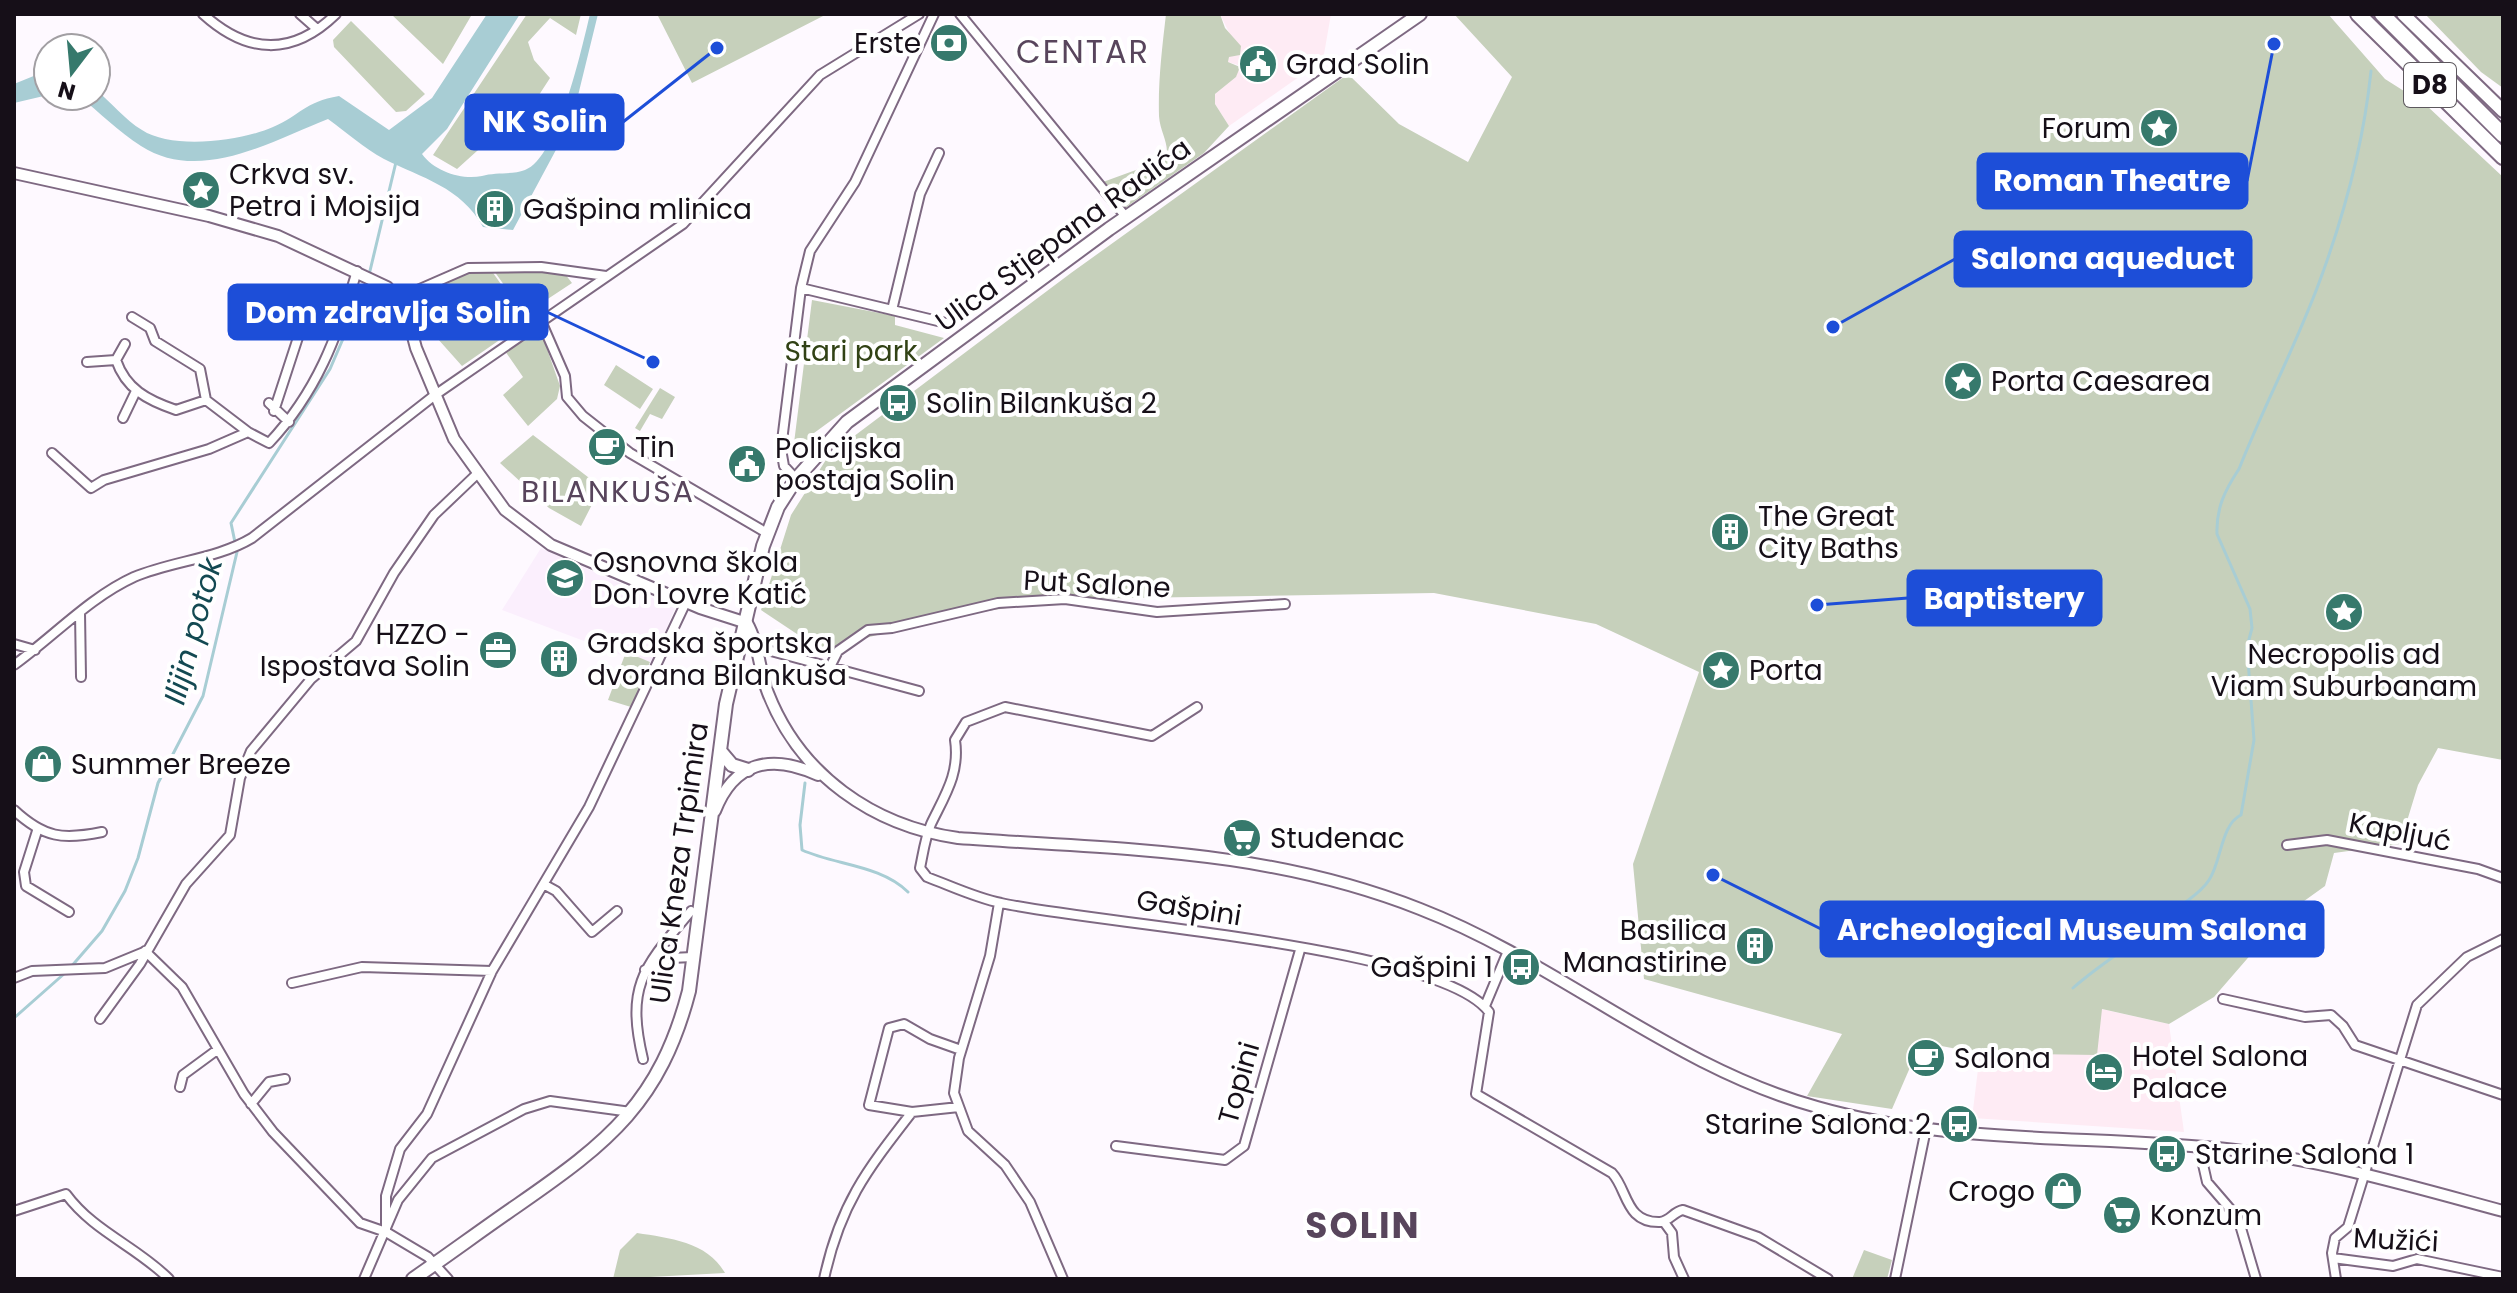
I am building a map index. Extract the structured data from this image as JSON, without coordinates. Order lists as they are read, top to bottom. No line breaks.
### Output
{"streets":{"highway":["D8"],"main road":["Ulica Stjepana Radića","Ulica Kneza Trpimira"],"street":["Put Salone","Kapljuć","Gašpini","Topini","Mužići"]},"crossings":[["Ulica Stjepana Radića","Ulica Kneza Trpimira"],["Gašpini","Topini"]],"districts":["CENTAR","BILANKUŠA","SOLIN"],"water":["Ilijin potok"],"parks":["Stari park"],"places":{"bank":["Erste"],"other":["Roman Theatre","NK Solin","Salona aqueduct","Dom zdravlja Solin","Baptistery","Archeological Museum Salona"],"public building":["Grad Solin","Policijska postaja Solin"],"place":["Forum","Crkva sv. Petra i Mojsija","Porta Caesarea","Necropolis ad Viam Suburbanam","Porta"],"building":["Gašpina mlinica","The Great City Baths","Gradska športska dvorana Bilankuša","Basilica Manastirine"],"bus stop":["Solin Bilankuša 2","Gašpini 1","Starine Salona 2","Starine Salona 1"],"cafe":["Tin","Salona"],"school or university":["Osnovna škola Don Lovre Katić"],"office":["HZZO - Ispostava Solin"],"shop":["Summer Breeze","Crogo"],"supermarket":["Studenac","Konzum"],"hotel":["Hotel Salona Palace"]},"north":"bottom"}
